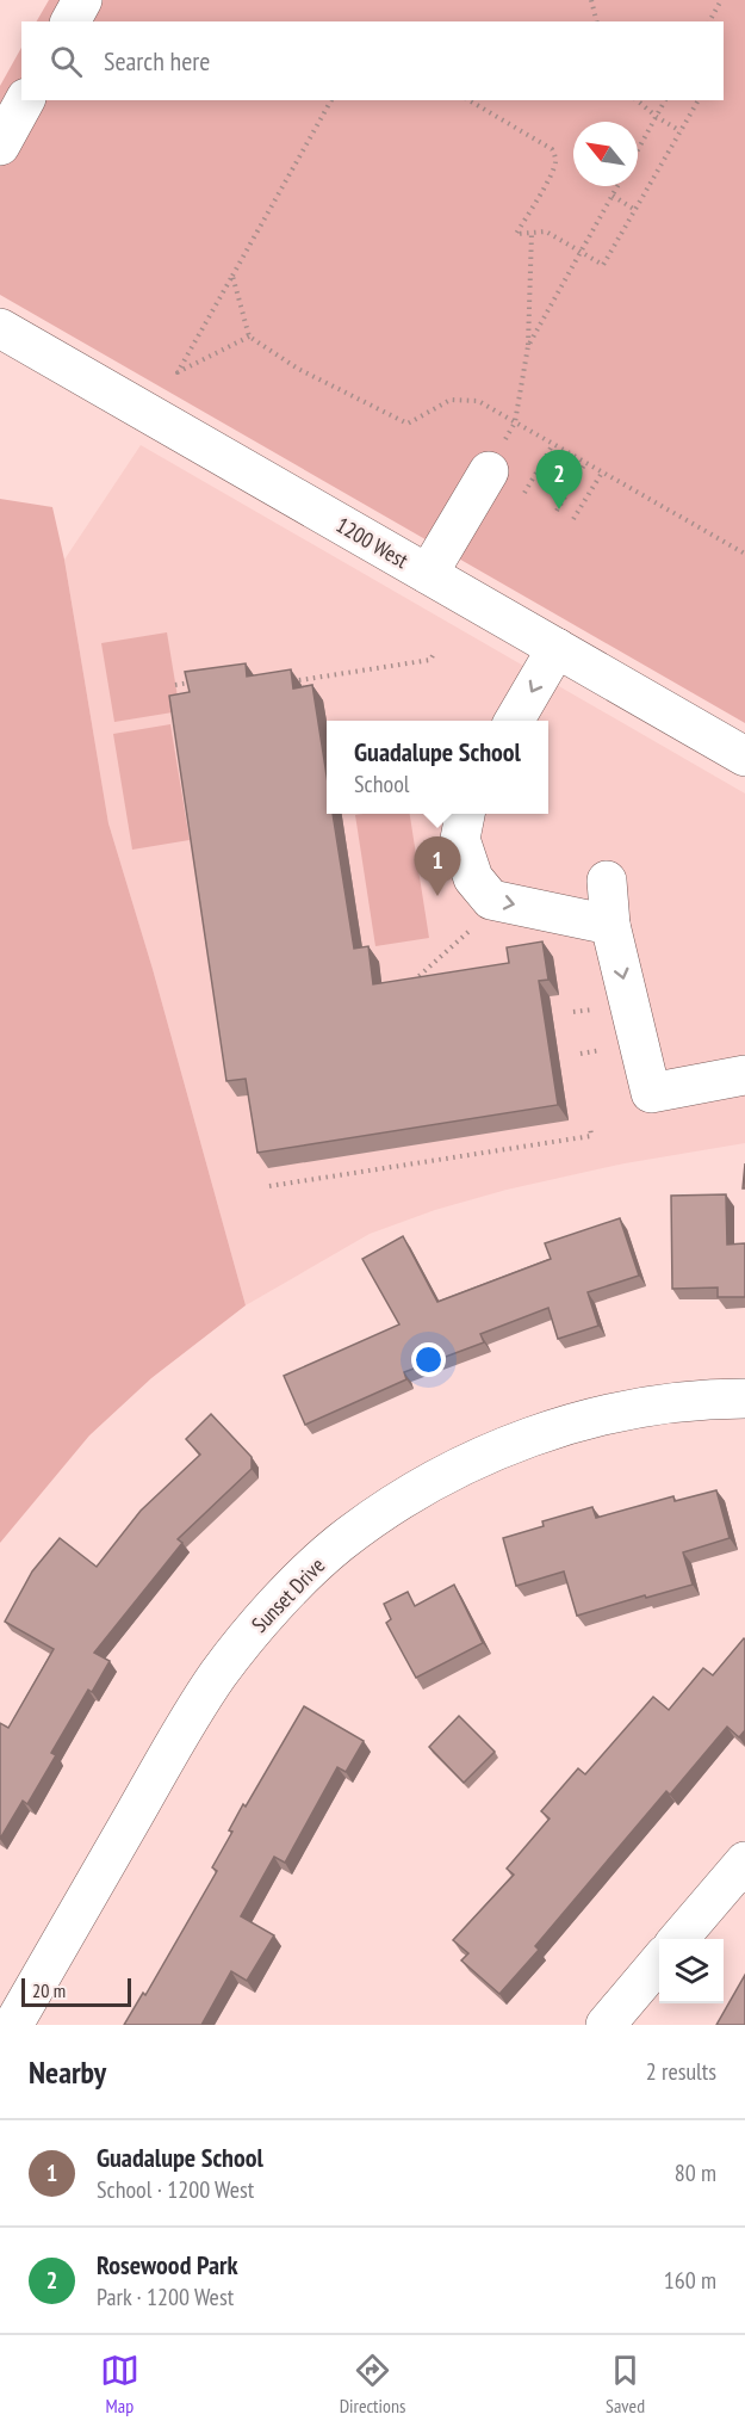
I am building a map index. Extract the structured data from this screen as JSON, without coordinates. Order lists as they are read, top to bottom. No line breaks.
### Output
{"streets":{"street":["1200 West","Sunset Drive"]},"scale_bar":"20 m","north":"top left","page":{"search":"Search here","pins":["2","1"],"popup":["Guadalupe School","School"],"scale":"20 m","heading":["Nearby","2 results"],"list":[{"mark":"1","name":"Guadalupe School","note":"School · 1200 West","value":"80 m"},{"mark":"2","name":"Rosewood Park","note":"Park · 1200 West","value":"160 m"}],"nav":["Map","Directions","Saved"]}}
